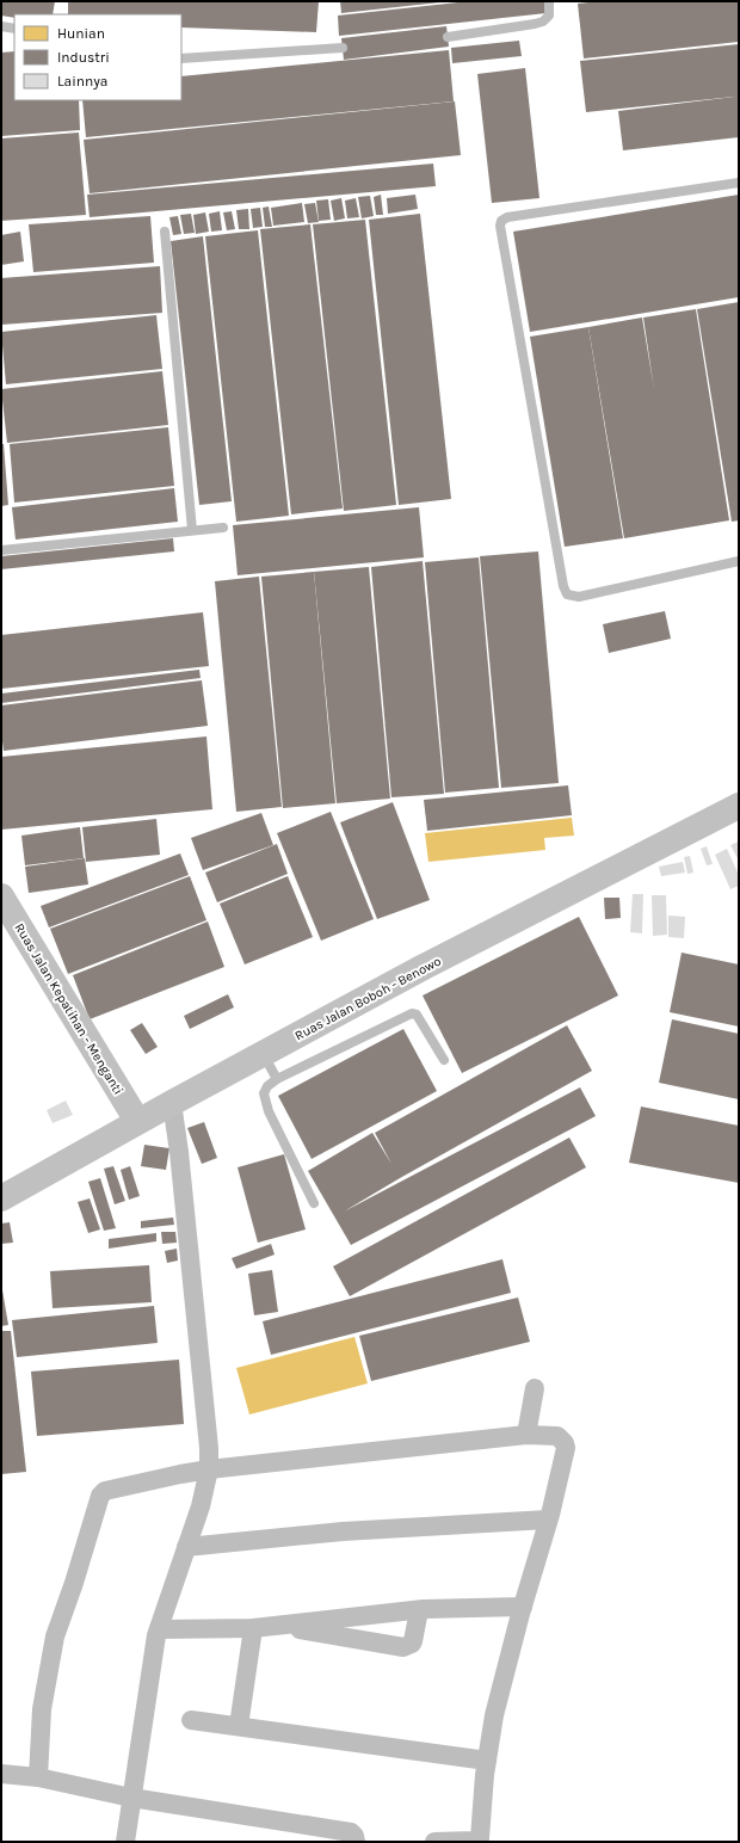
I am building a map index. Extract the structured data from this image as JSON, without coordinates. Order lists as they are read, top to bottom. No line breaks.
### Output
{"streets":{"main road":["Ruas Jalan Boboh - Benowo","Ruas Jalan Kepatihan - Menganti"]},"crossings":[["Ruas Jalan Boboh - Benowo","Ruas Jalan Kepatihan - Menganti"]],"legend":["Hunian","Industri","Lainnya"]}
